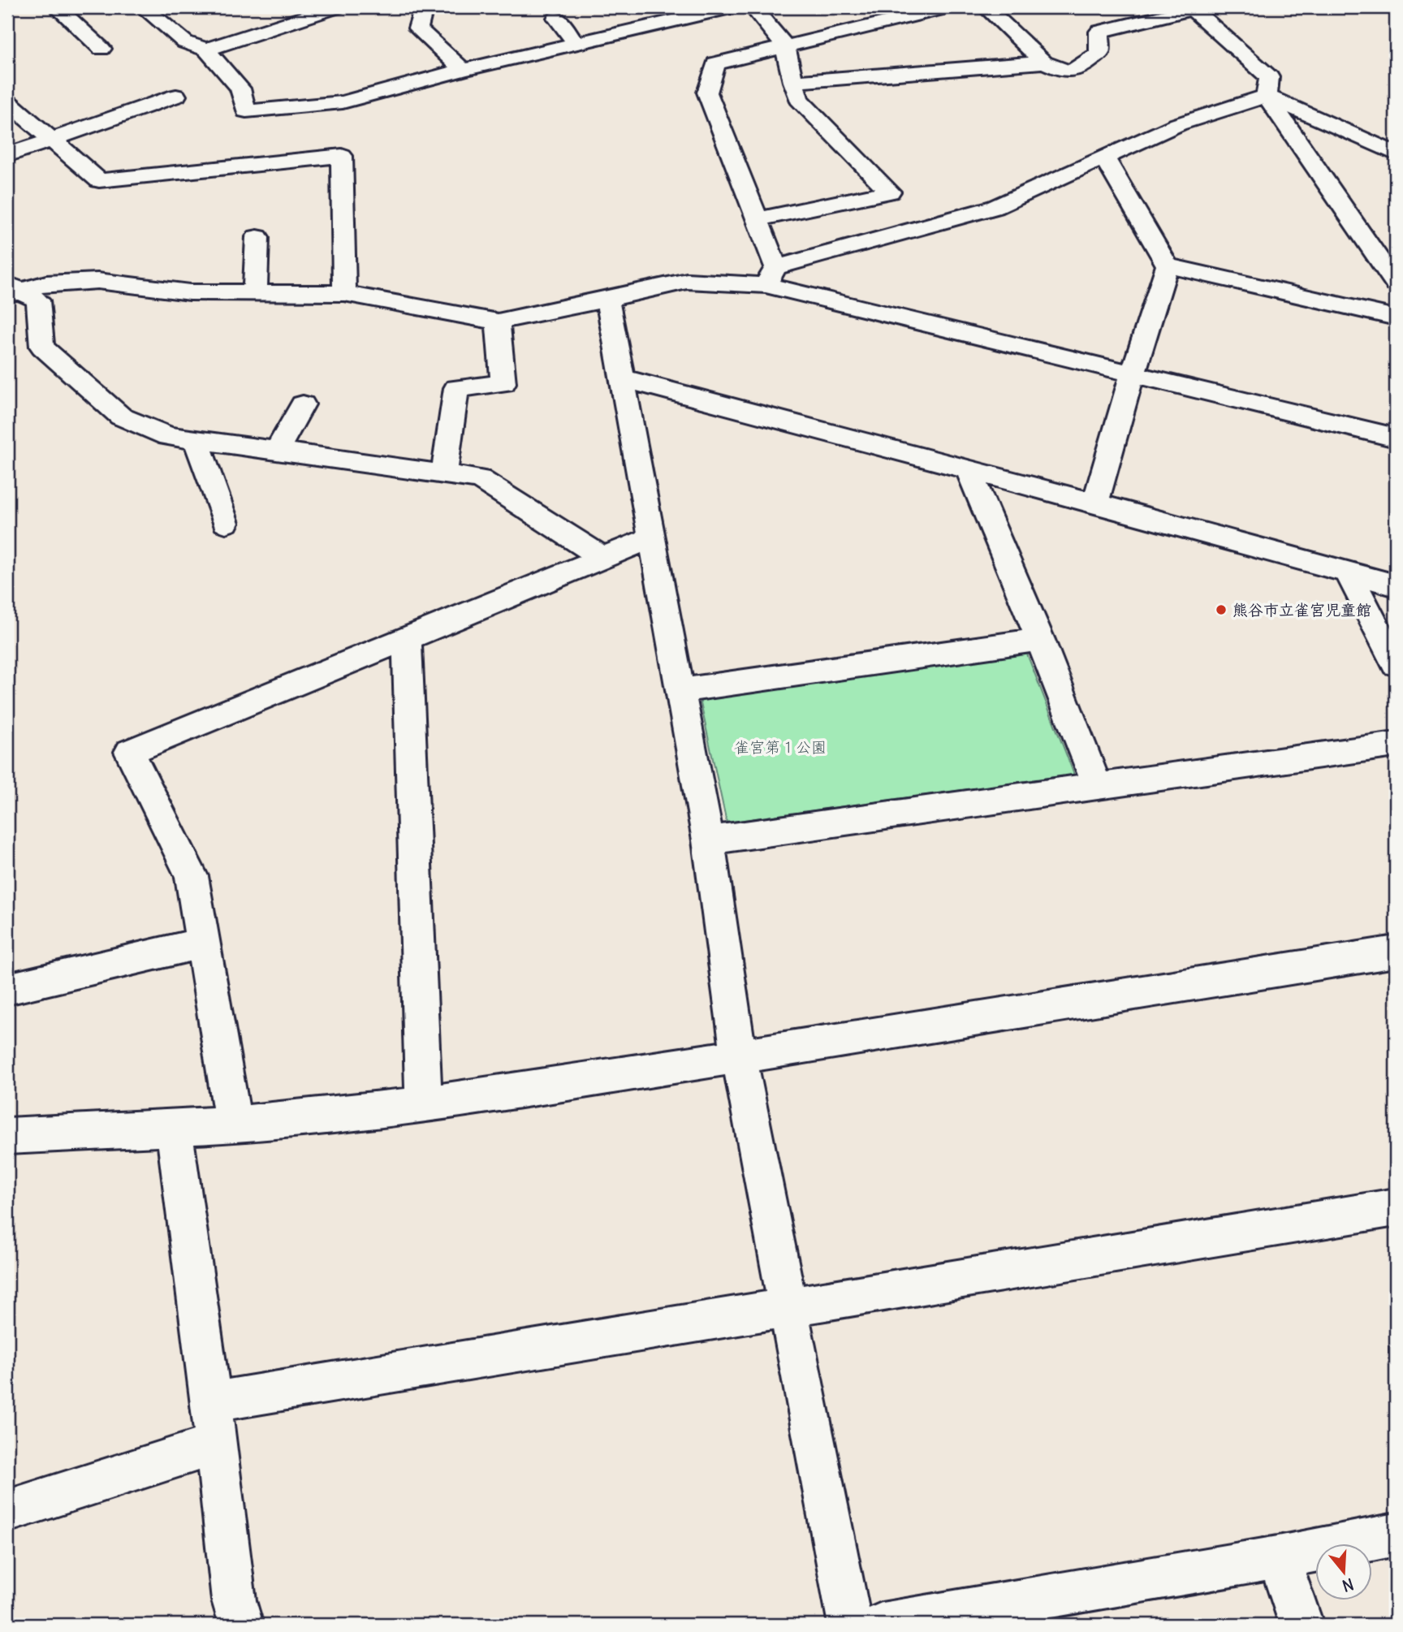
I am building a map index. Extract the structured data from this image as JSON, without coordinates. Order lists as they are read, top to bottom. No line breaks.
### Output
{"parks":["雀宮第１公園"],"places":["熊谷市立雀宮児童館"],"north":"bottom"}
